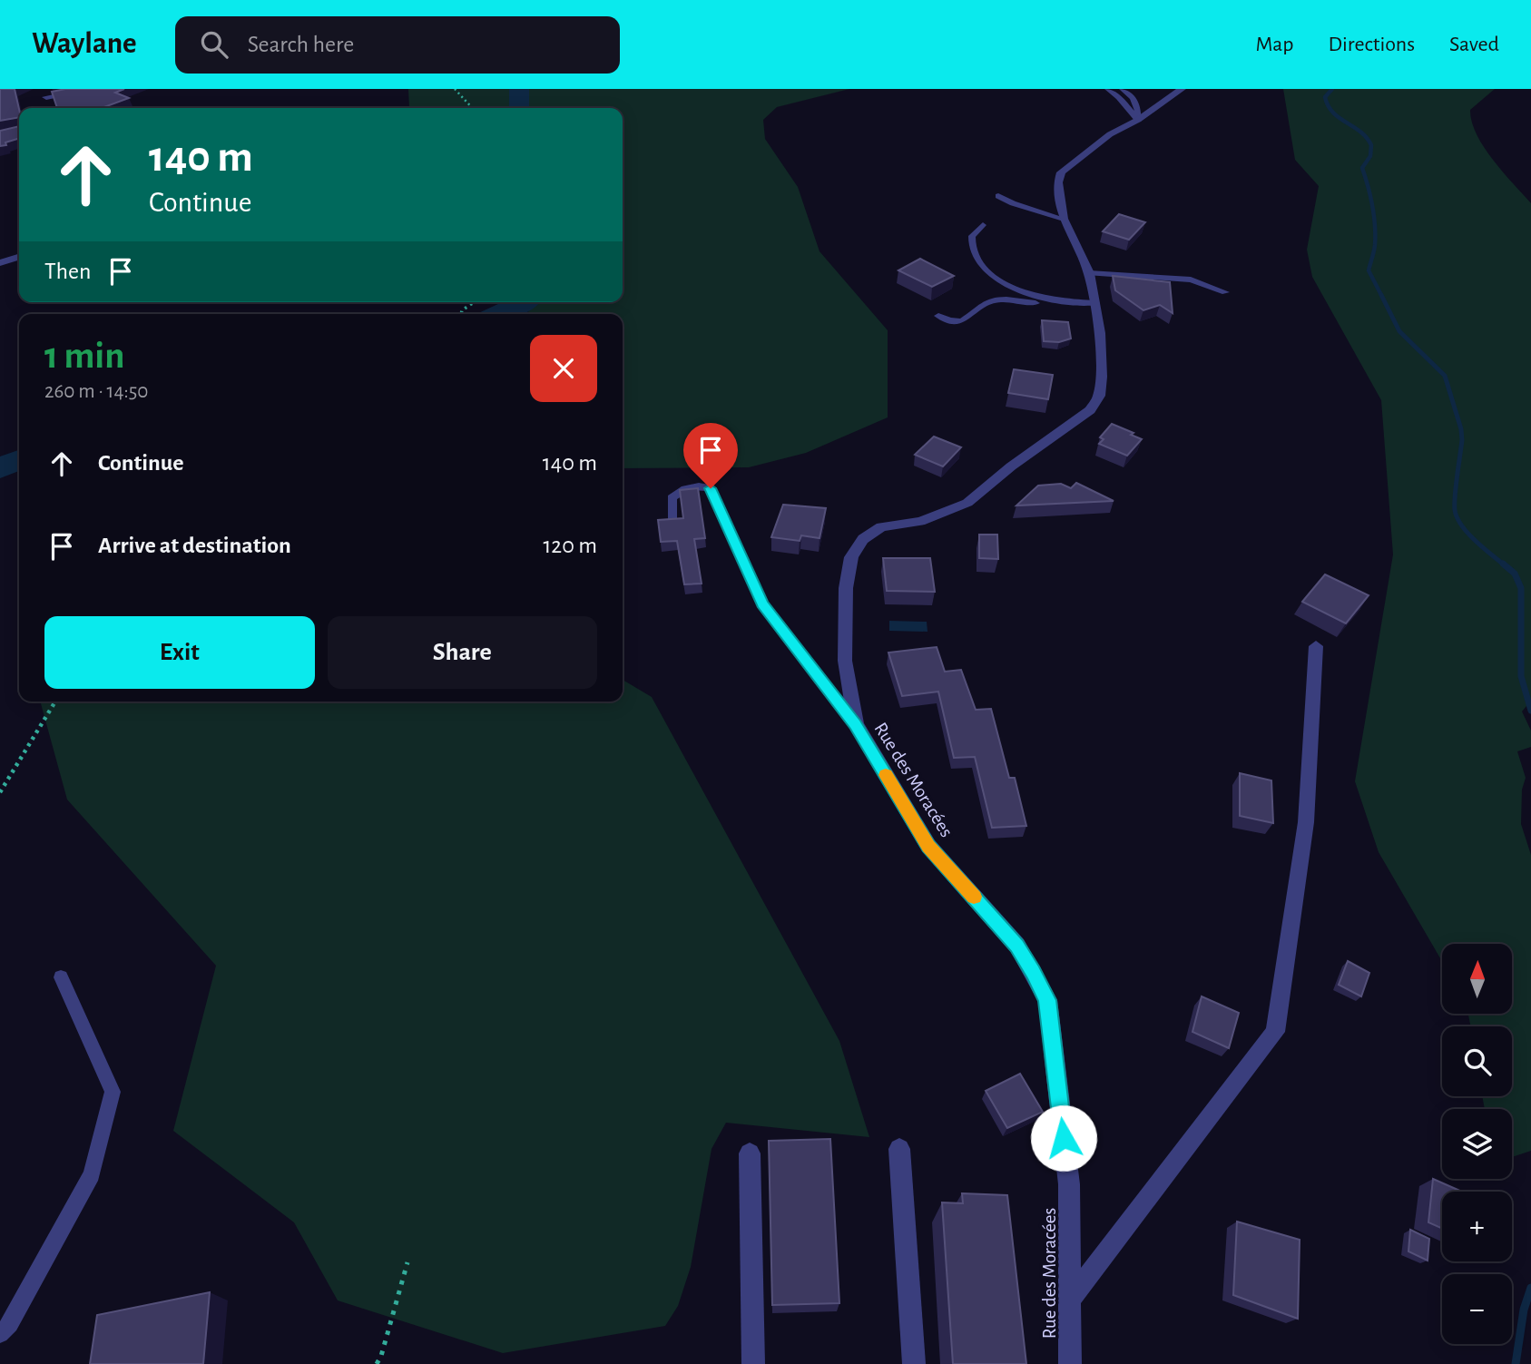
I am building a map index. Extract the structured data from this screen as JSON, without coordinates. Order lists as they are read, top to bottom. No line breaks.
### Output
{"streets":{"street":["Rue des Moracées"]},"north":"top","page":{"header":"Waylane","search":"Search here","nav":["Map","Directions","Saved"],"turn":["140 m","Continue"],"then":"Then","heading":["1 min","260 m · 14:50"],"list":[{"name":"Continue","value":"140 m"},{"name":"Arrive at destination","value":"120 m"}],"buttons":["Exit","Share"],"map_buttons":["+","−"]}}
